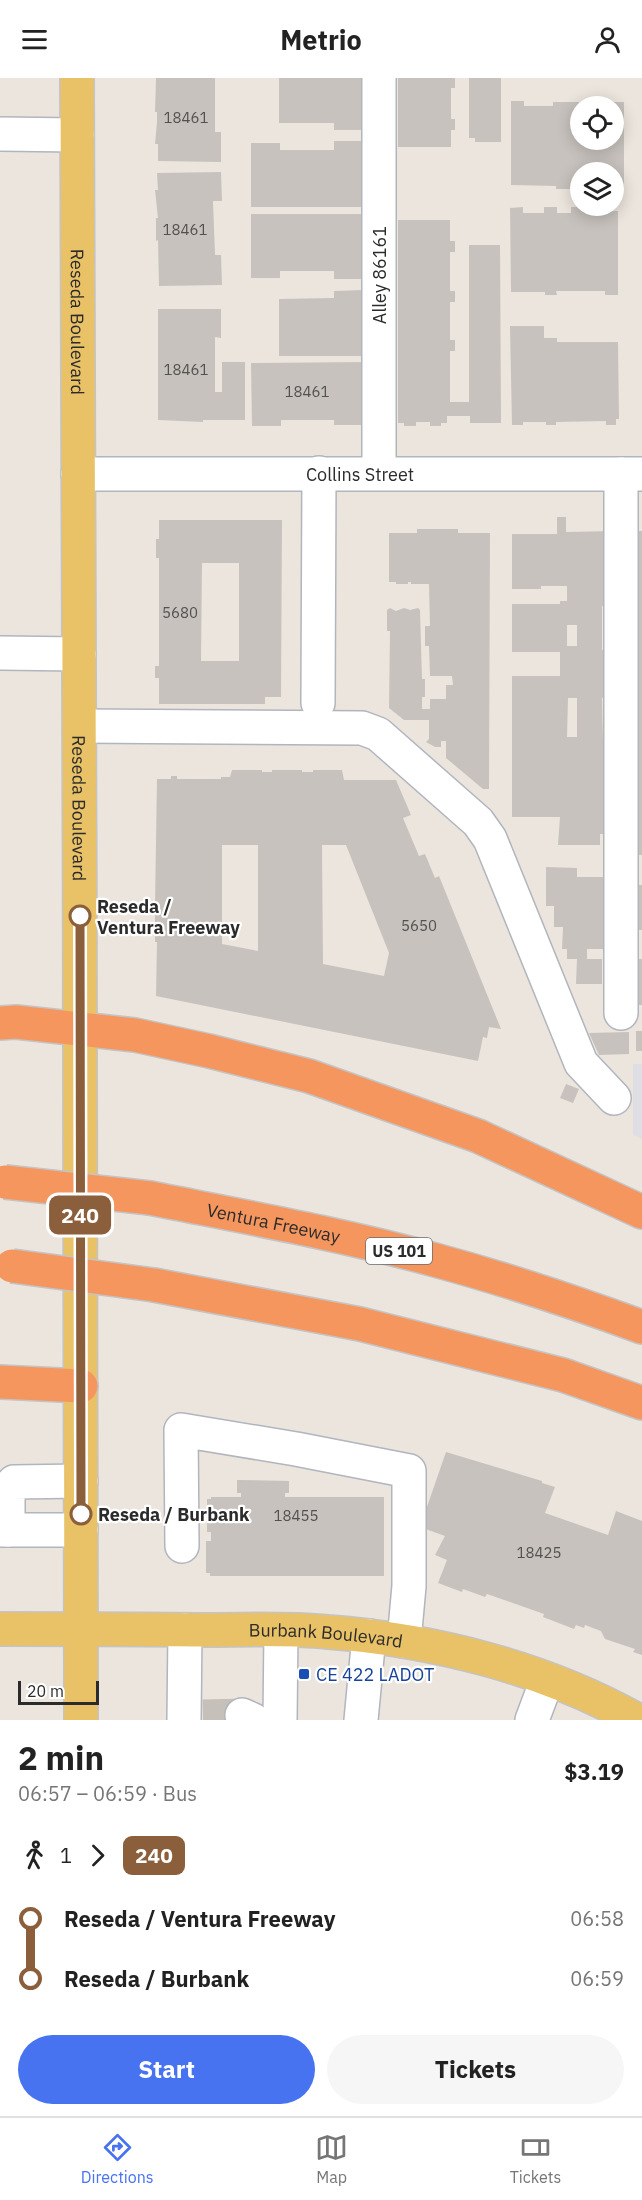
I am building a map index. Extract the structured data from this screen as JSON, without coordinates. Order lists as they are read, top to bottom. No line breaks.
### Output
{"streets":{"highway":["Ventura Freeway","US 101"],"main road":["Reseda Boulevard","Burbank Boulevard"],"street":["Alley 86161","Collins Street"]},"crossings":[["Alley 86161","Collins Street"],["Reseda Boulevard","Collins Street"],["Reseda Boulevard","Burbank Boulevard"]],"places":{"other":["Reseda / Ventura Freeway","Reseda / Burbank"],"transit":["CE 422 LADOT"]},"lines":["bus line 240"],"house_numbers":["18461","18461","18461","18461","5680","5650","18455","18425"],"scale_bar":"20 m","page":{"header":"Metrio","on_map":"240","scale":"20 m","heading":["2 min","06:57 – 06:59 · Bus","$3.19"],"legs":["1","240"],"list":[{"name":"Reseda / Ventura Freeway","value":"06:58"},{"name":"Reseda / Burbank","value":"06:59"}],"buttons":["Start","Tickets"],"tabs":["Directions","Map","Tickets"]}}
